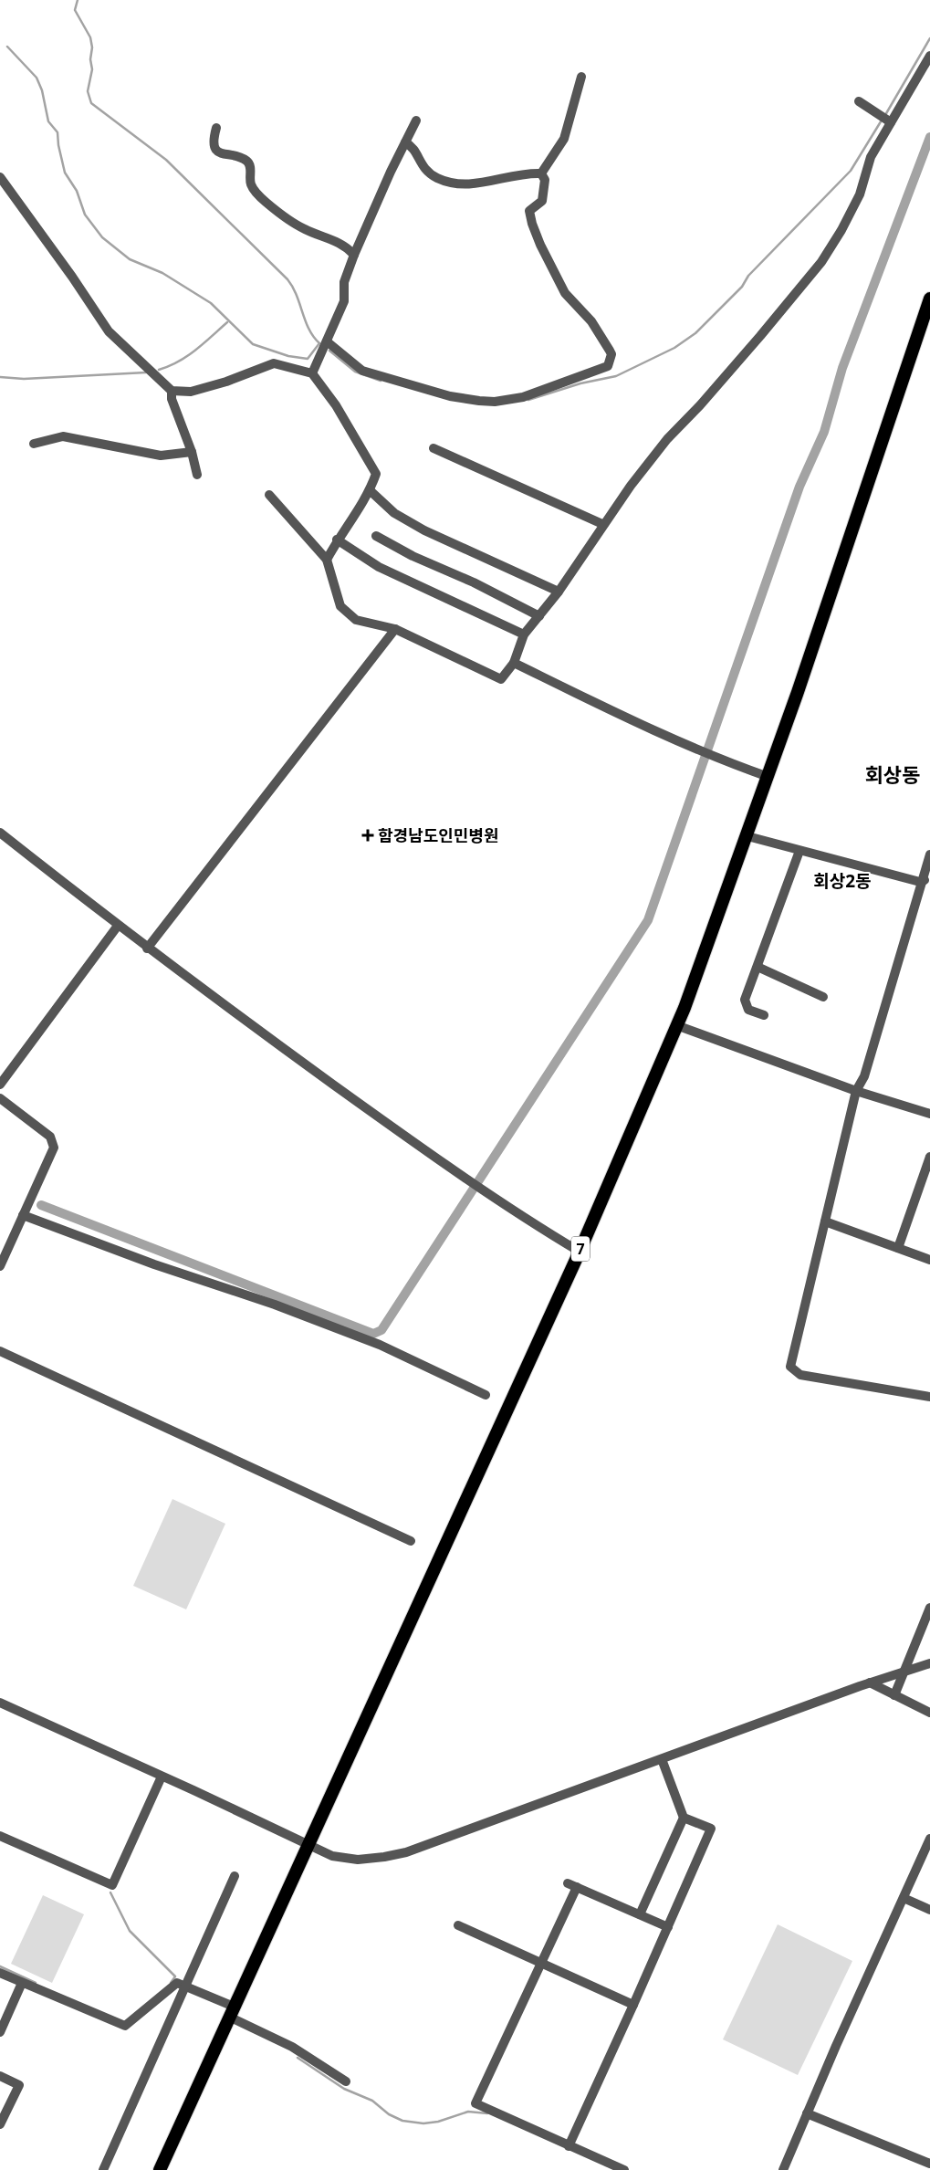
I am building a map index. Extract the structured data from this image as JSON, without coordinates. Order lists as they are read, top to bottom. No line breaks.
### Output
{"streets":{"highway":["7"]},"districts":["회상동","회상2동"],"places":{"health":["함경남도인민병원"]}}
